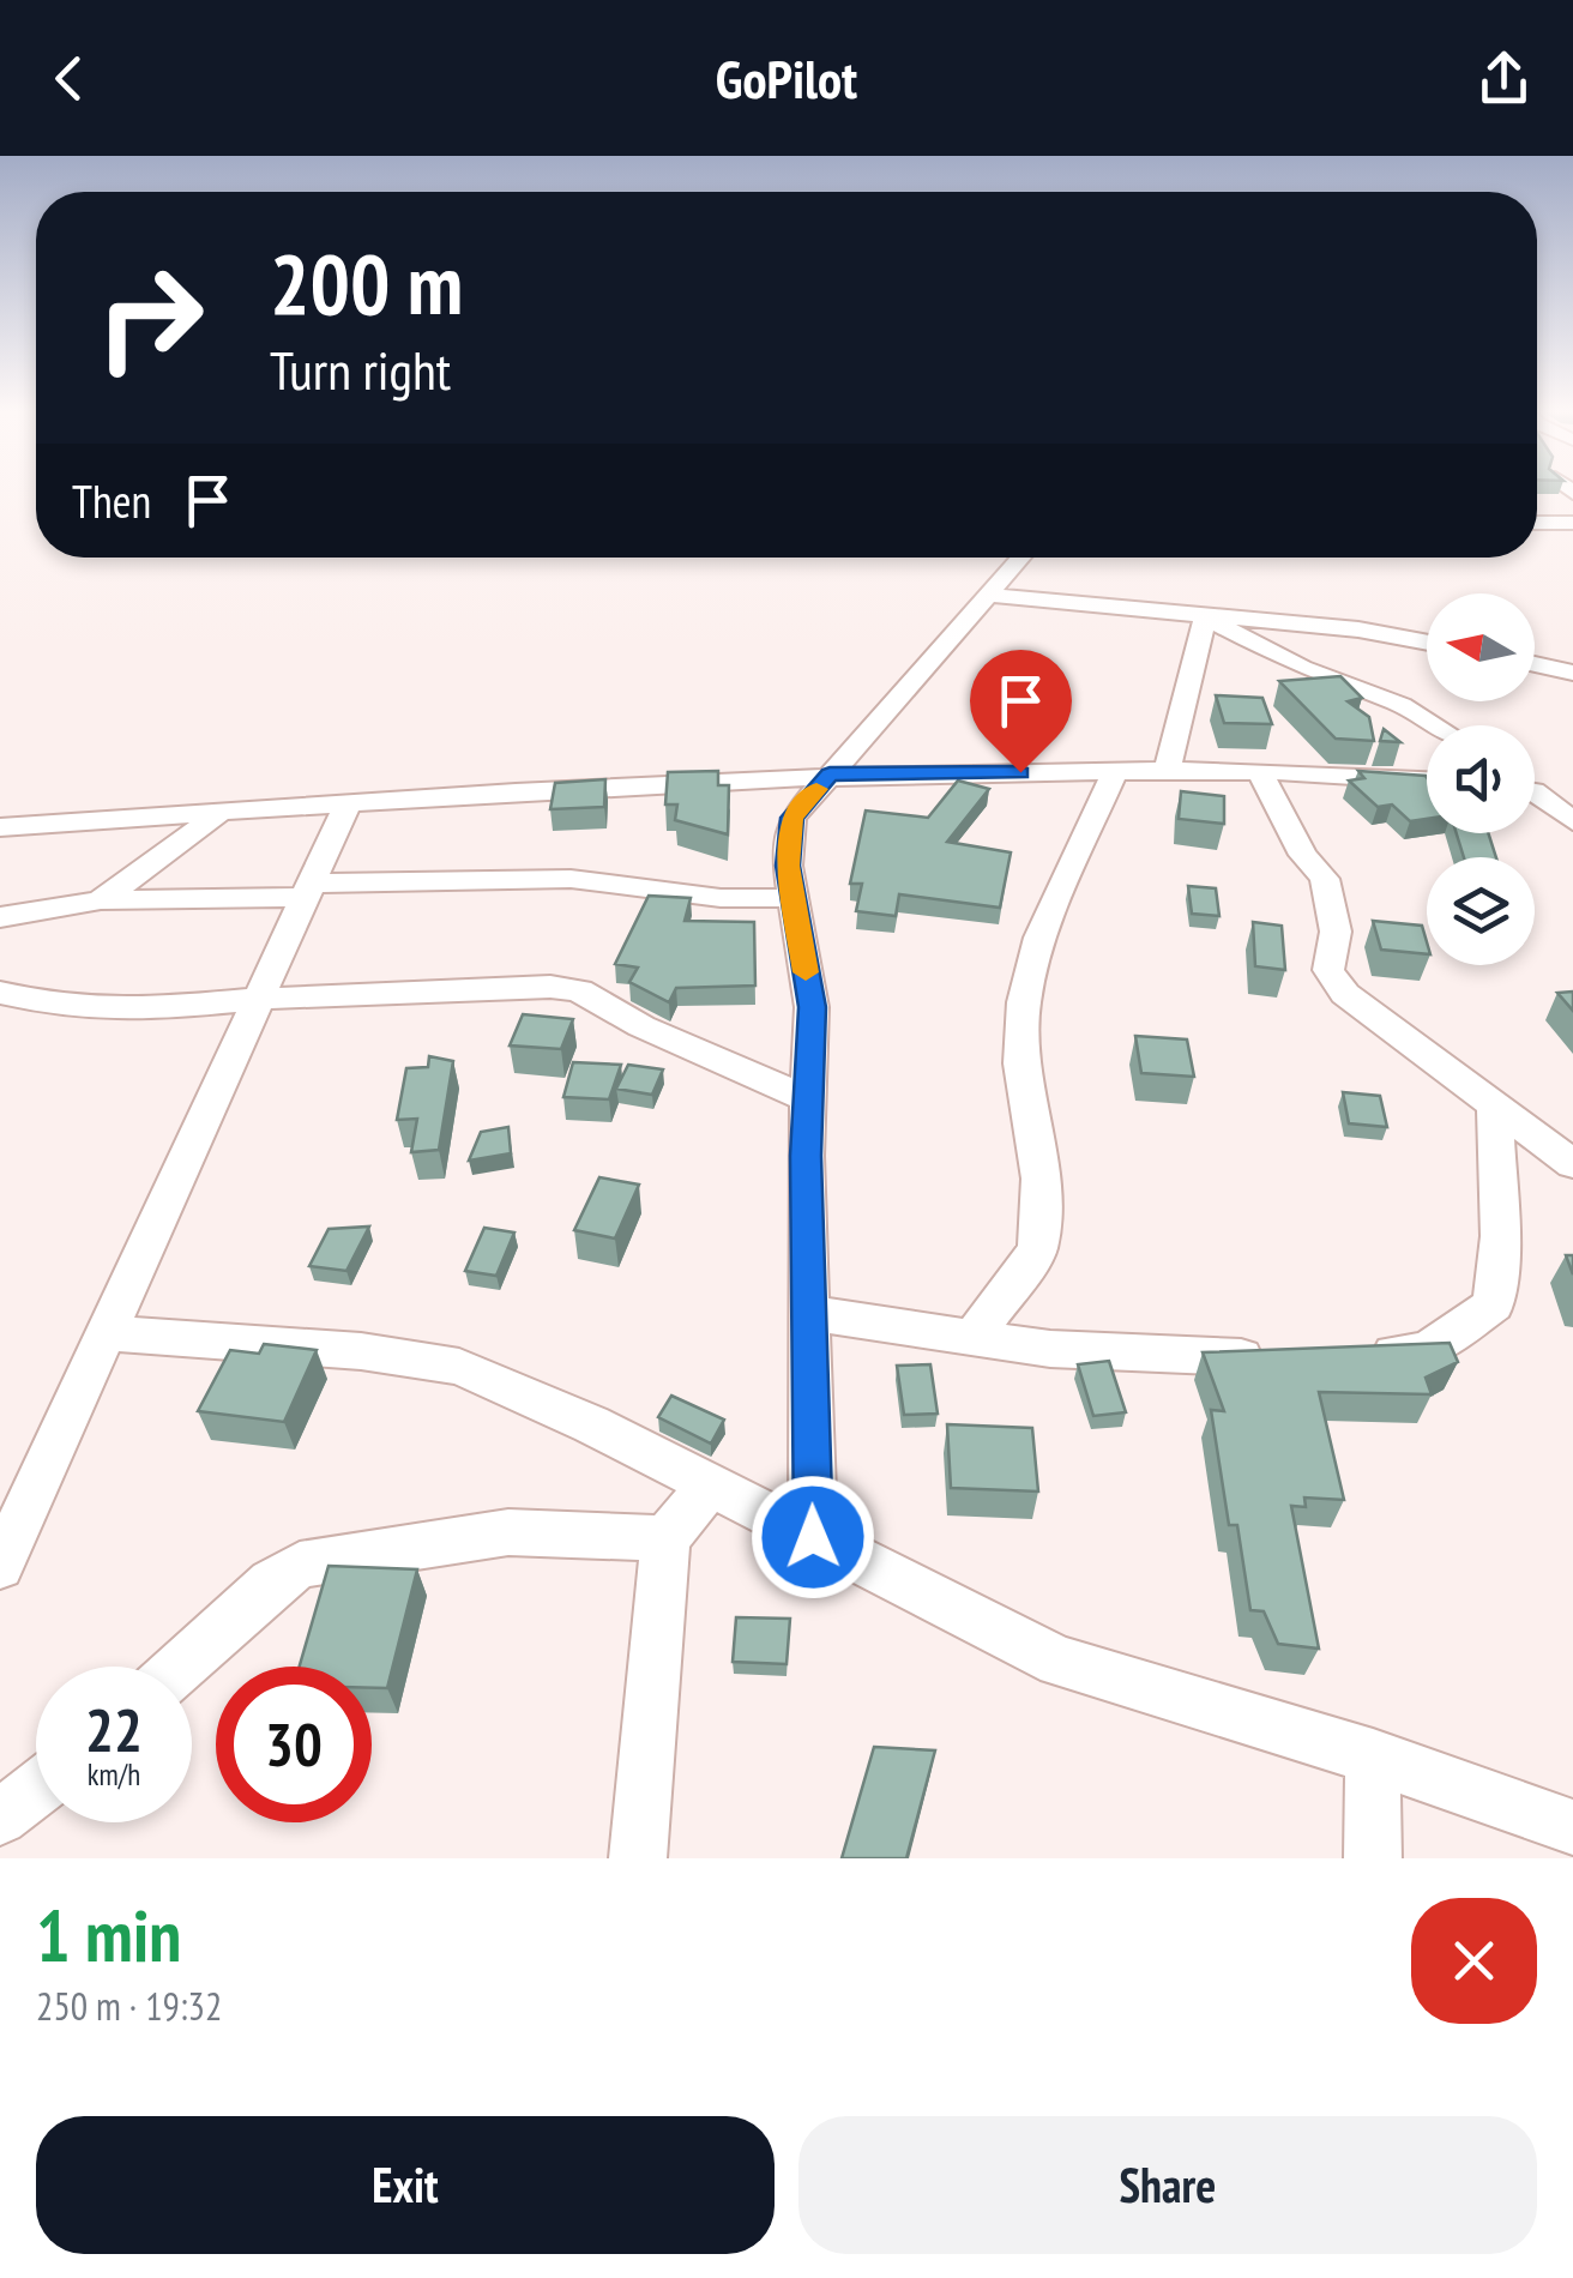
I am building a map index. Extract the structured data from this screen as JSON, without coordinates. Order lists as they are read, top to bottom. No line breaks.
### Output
{"north":"left","page":{"header":"GoPilot","turn":["200 m","Turn right"],"then":"Then","speed":"22 km/h","limit":"30","heading":["1 min","250 m · 19:32"],"buttons":["Exit","Share"]}}
